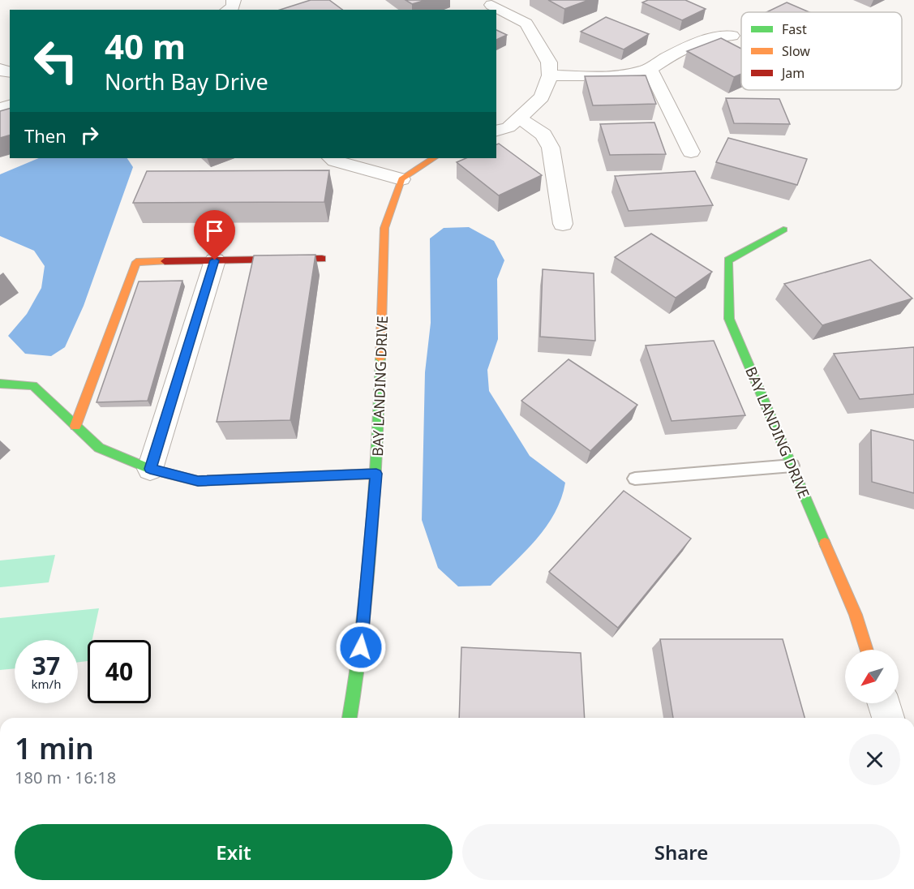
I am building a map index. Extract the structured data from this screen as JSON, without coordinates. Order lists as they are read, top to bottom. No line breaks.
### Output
{"streets":{"street":["BAY LANDING DRIVE"]},"legend":["Fast","Slow","Jam"],"north":"bottom left","page":{"turn":["40 m","North Bay Drive"],"then":"Then","speed":"37 km/h","limit":"40","heading":["1 min","180 m · 16:18"],"buttons":["Exit","Share"]}}
